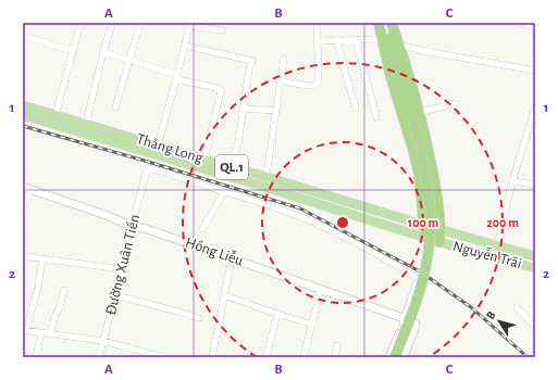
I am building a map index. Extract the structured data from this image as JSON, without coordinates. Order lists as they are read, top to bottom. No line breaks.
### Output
{"streets":{"main road":["Thăng Long","QL.1","Nguyễn Trãi"],"street":["Hồng Liễu","Đường Xuân Tiến"]},"crossings":[["Thăng Long","Nguyễn Trãi"],["Hồng Liễu","Đường Xuân Tiến"]],"north":"top left","grid":{"columns":["A","B","C"],"rows":["1","2"]},"rings":["100 m","200 m"]}
